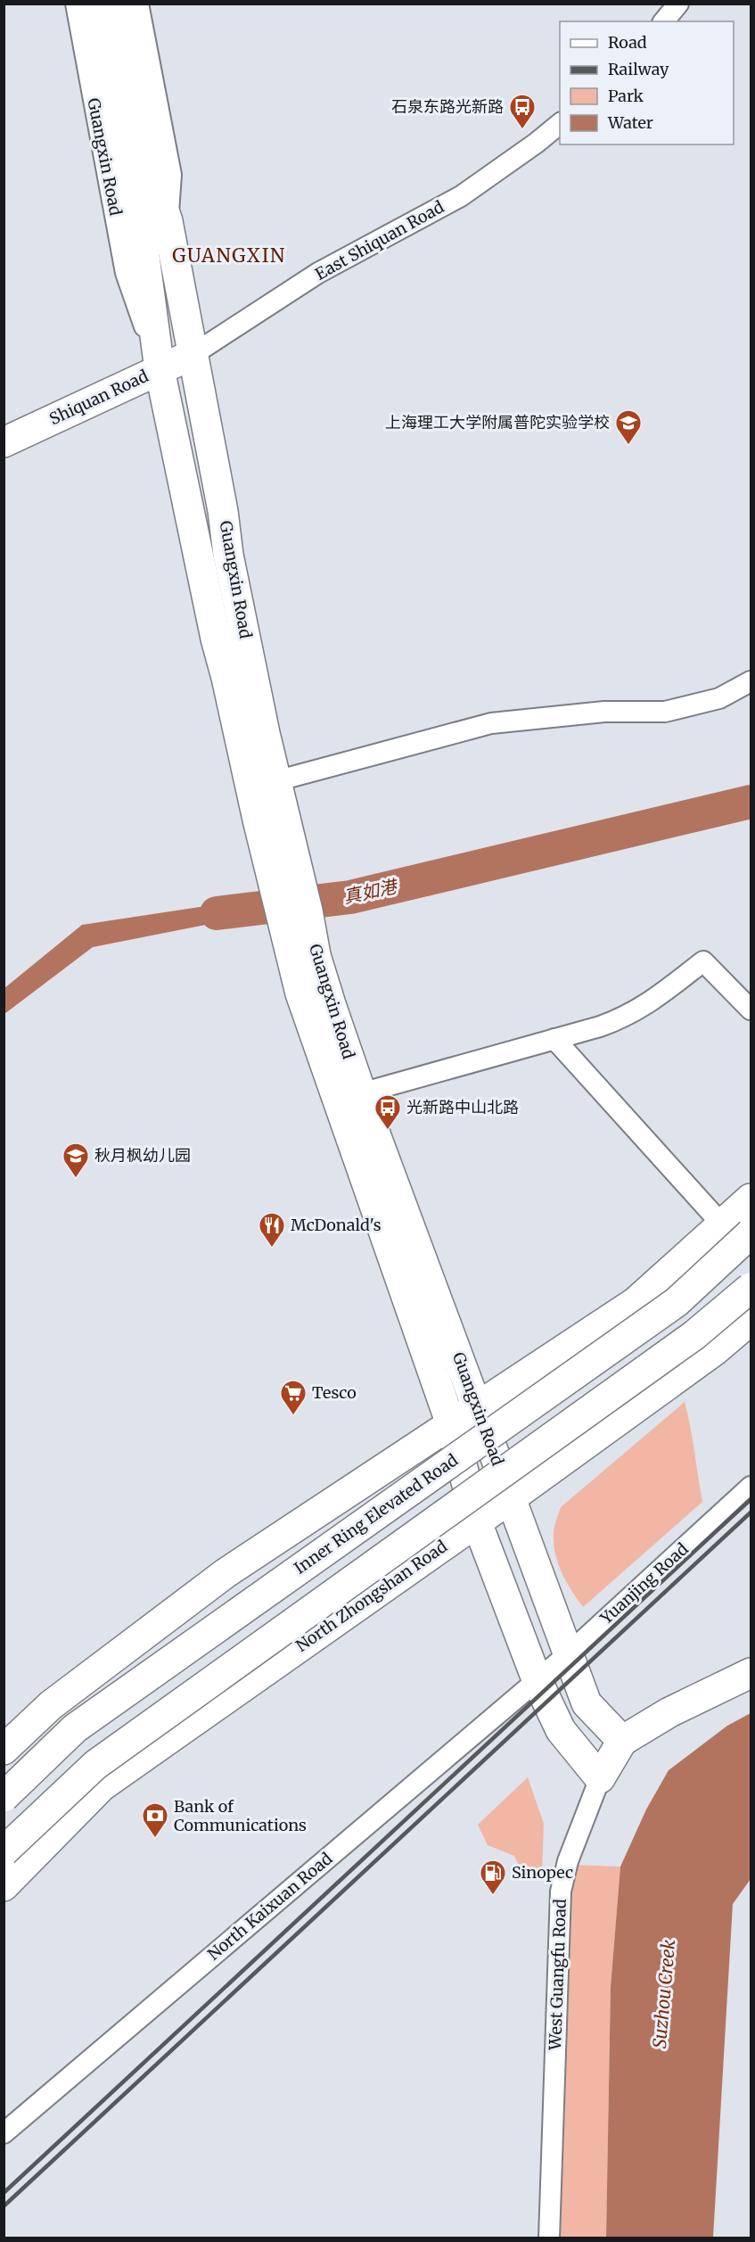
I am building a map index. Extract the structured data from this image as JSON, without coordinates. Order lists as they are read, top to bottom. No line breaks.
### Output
{"streets":{"main road":["Guangxin Road","Shiquan Road","Inner Ring Elevated Road","North Zhongshan Road","West Guangfu Road"],"street":["East Shiquan Road","Yuanjing Road","North Kaixuan Road"]},"crossings":[["Guangxin Road","East Shiquan Road"],["Guangxin Road","Shiquan Road"],["Guangxin Road","Yuanjing Road"],["Guangxin Road","North Zhongshan Road"],["Guangxin Road","North Kaixuan Road"],["Guangxin Road","West Guangfu Road"],["East Shiquan Road","Shiquan Road"],["Yuanjing Road","North Kaixuan Road"]],"districts":["GUANGXIN"],"water":["真如港","Suzhou Creek"],"places":{"bus stop":["石泉东路光新路","光新路中山北路"],"school or university":["上海理工大学附属普陀实验学校","秋月枫幼儿园"],"restaurant":["McDonald's"],"supermarket":["Tesco"],"bank":["Bank of Communications"],"fuel station":["Sinopec"]},"legend":["Road","Railway","Park","Water"]}
